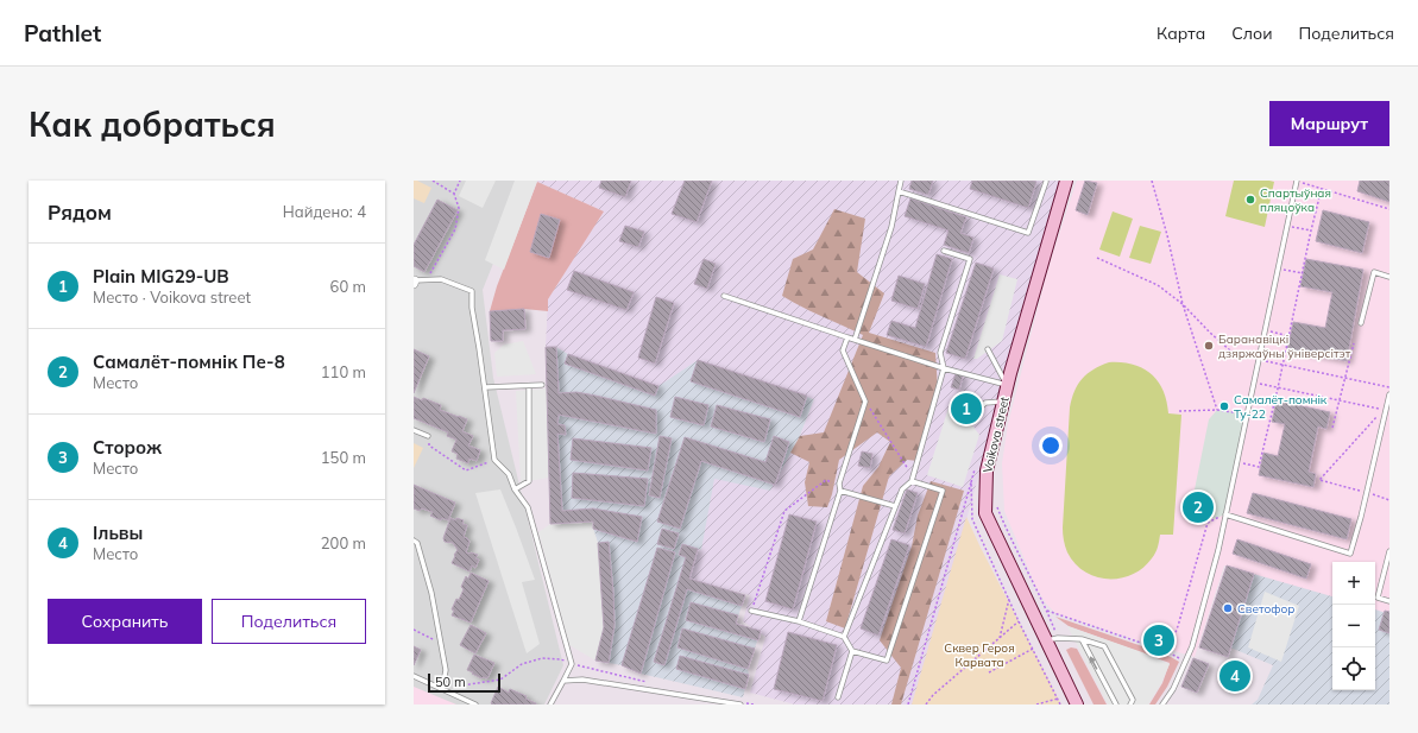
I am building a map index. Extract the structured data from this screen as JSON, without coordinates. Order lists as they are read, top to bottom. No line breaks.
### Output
{"streets":{"main road":["Voikova street"]},"parks":["Сквер Героя Карвата"],"places":["Спартыўная пляцоўка","Баранавіцкі дзяржаўны ўніверсітэт","Самалёт-помнік Ту-22","Светофор"],"scale_bar":"50 m","page":{"header":"Pathlet","nav":["Карта","Слои","Поделиться"],"buttons":["Маршрут",["Сохранить","Поделиться"]],"title":"Как добраться","heading":["Рядом","Найдено: 4"],"list":[{"mark":"1","name":"Plain MIG29-UB","note":"Место · Voikova street","value":"60 m"},{"mark":"2","name":"Самалёт-помнік Пе-8","note":"Место","value":"110 m"},{"mark":"3","name":"Сторож","note":"Место","value":"150 m"},{"mark":"4","name":"Ільвы","note":"Место","value":"200 m"}],"pins":["1","2","3","4"],"map_buttons":["+","−"],"scale":"50 m"}}
